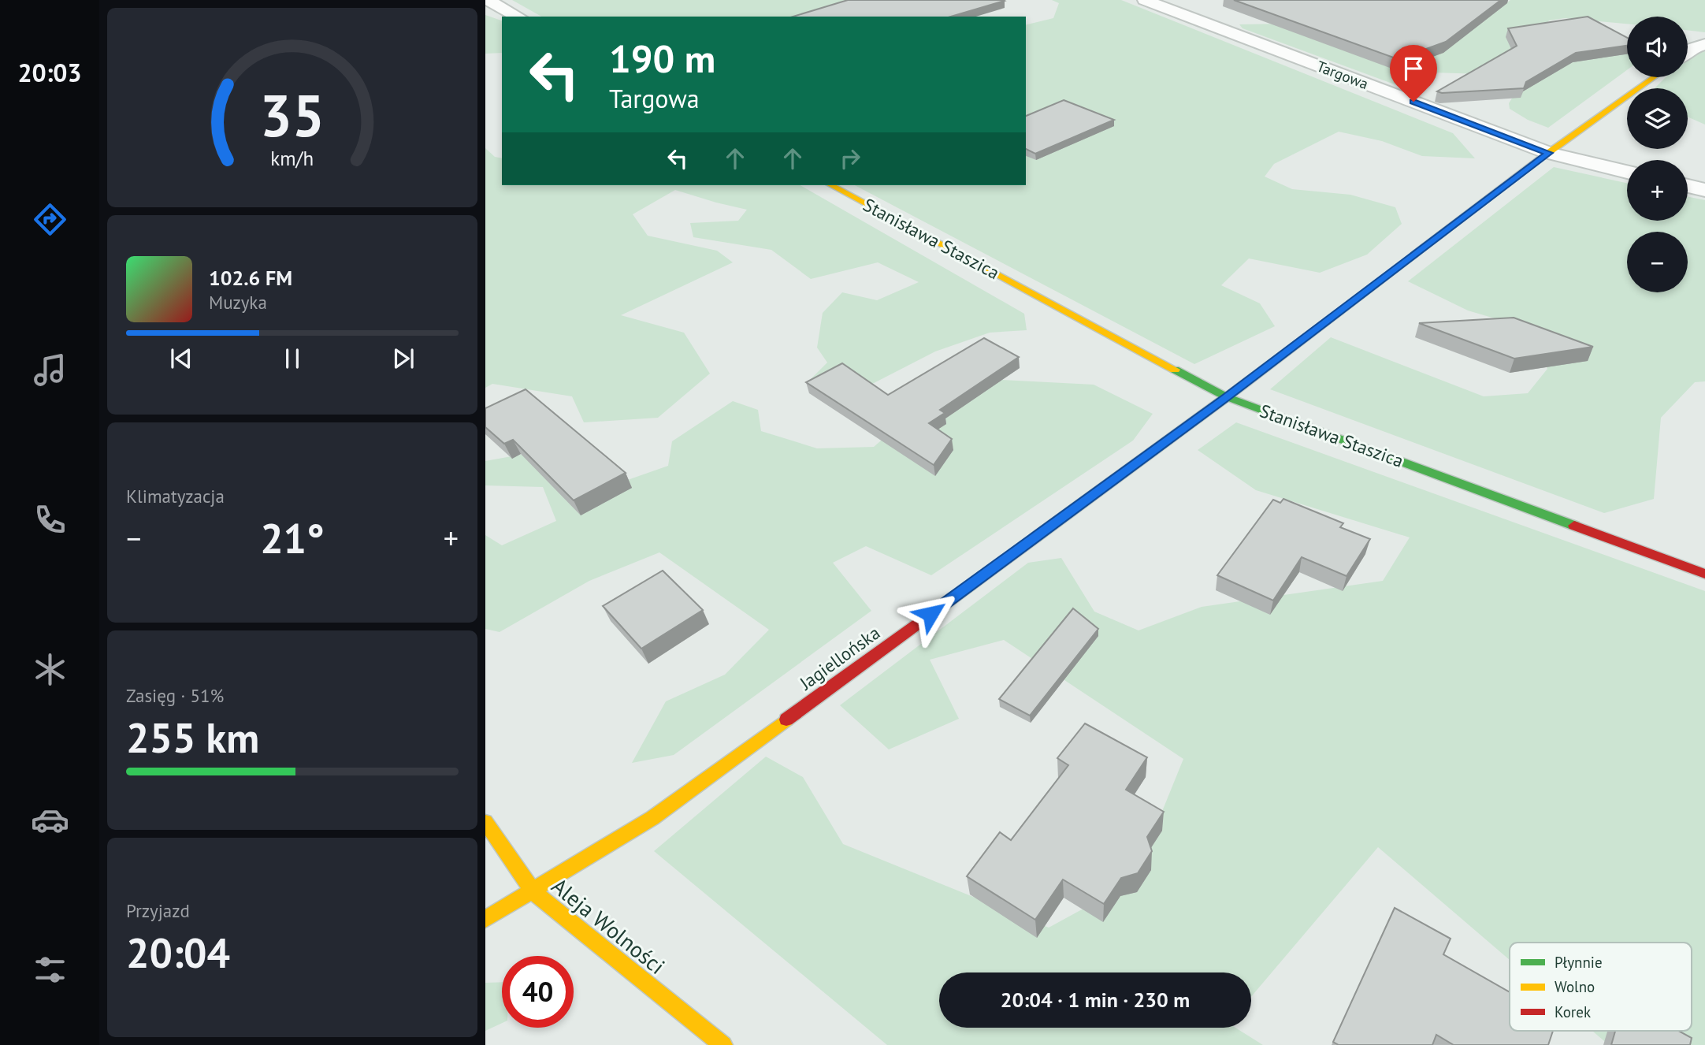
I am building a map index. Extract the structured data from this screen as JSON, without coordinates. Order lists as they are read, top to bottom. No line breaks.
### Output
{"streets":{"street":["Targowa","Stanisława Staszica","Jagiellońska","Aleja Wolności"]},"crossings":[["Targowa","Jagiellońska"],["Stanisława Staszica","Jagiellońska"],["Jagiellońska","Aleja Wolności"]],"legend":["Płynnie","Wolno","Korek"],"page":{"tabs":"20:03","map_buttons":["+","−"],"turn":["190 m","Targowa"],"song":["102.6 FM","Muzyka"],"tile":["Klimatyzacja",["Zasięg · 51%","255 km"],["Przyjazd","20:04"]],"heat":["−","21°","+"],"limit":"40","trip":"20:04 · 1 min · 230 m","gauge":["35","km/h"]}}
